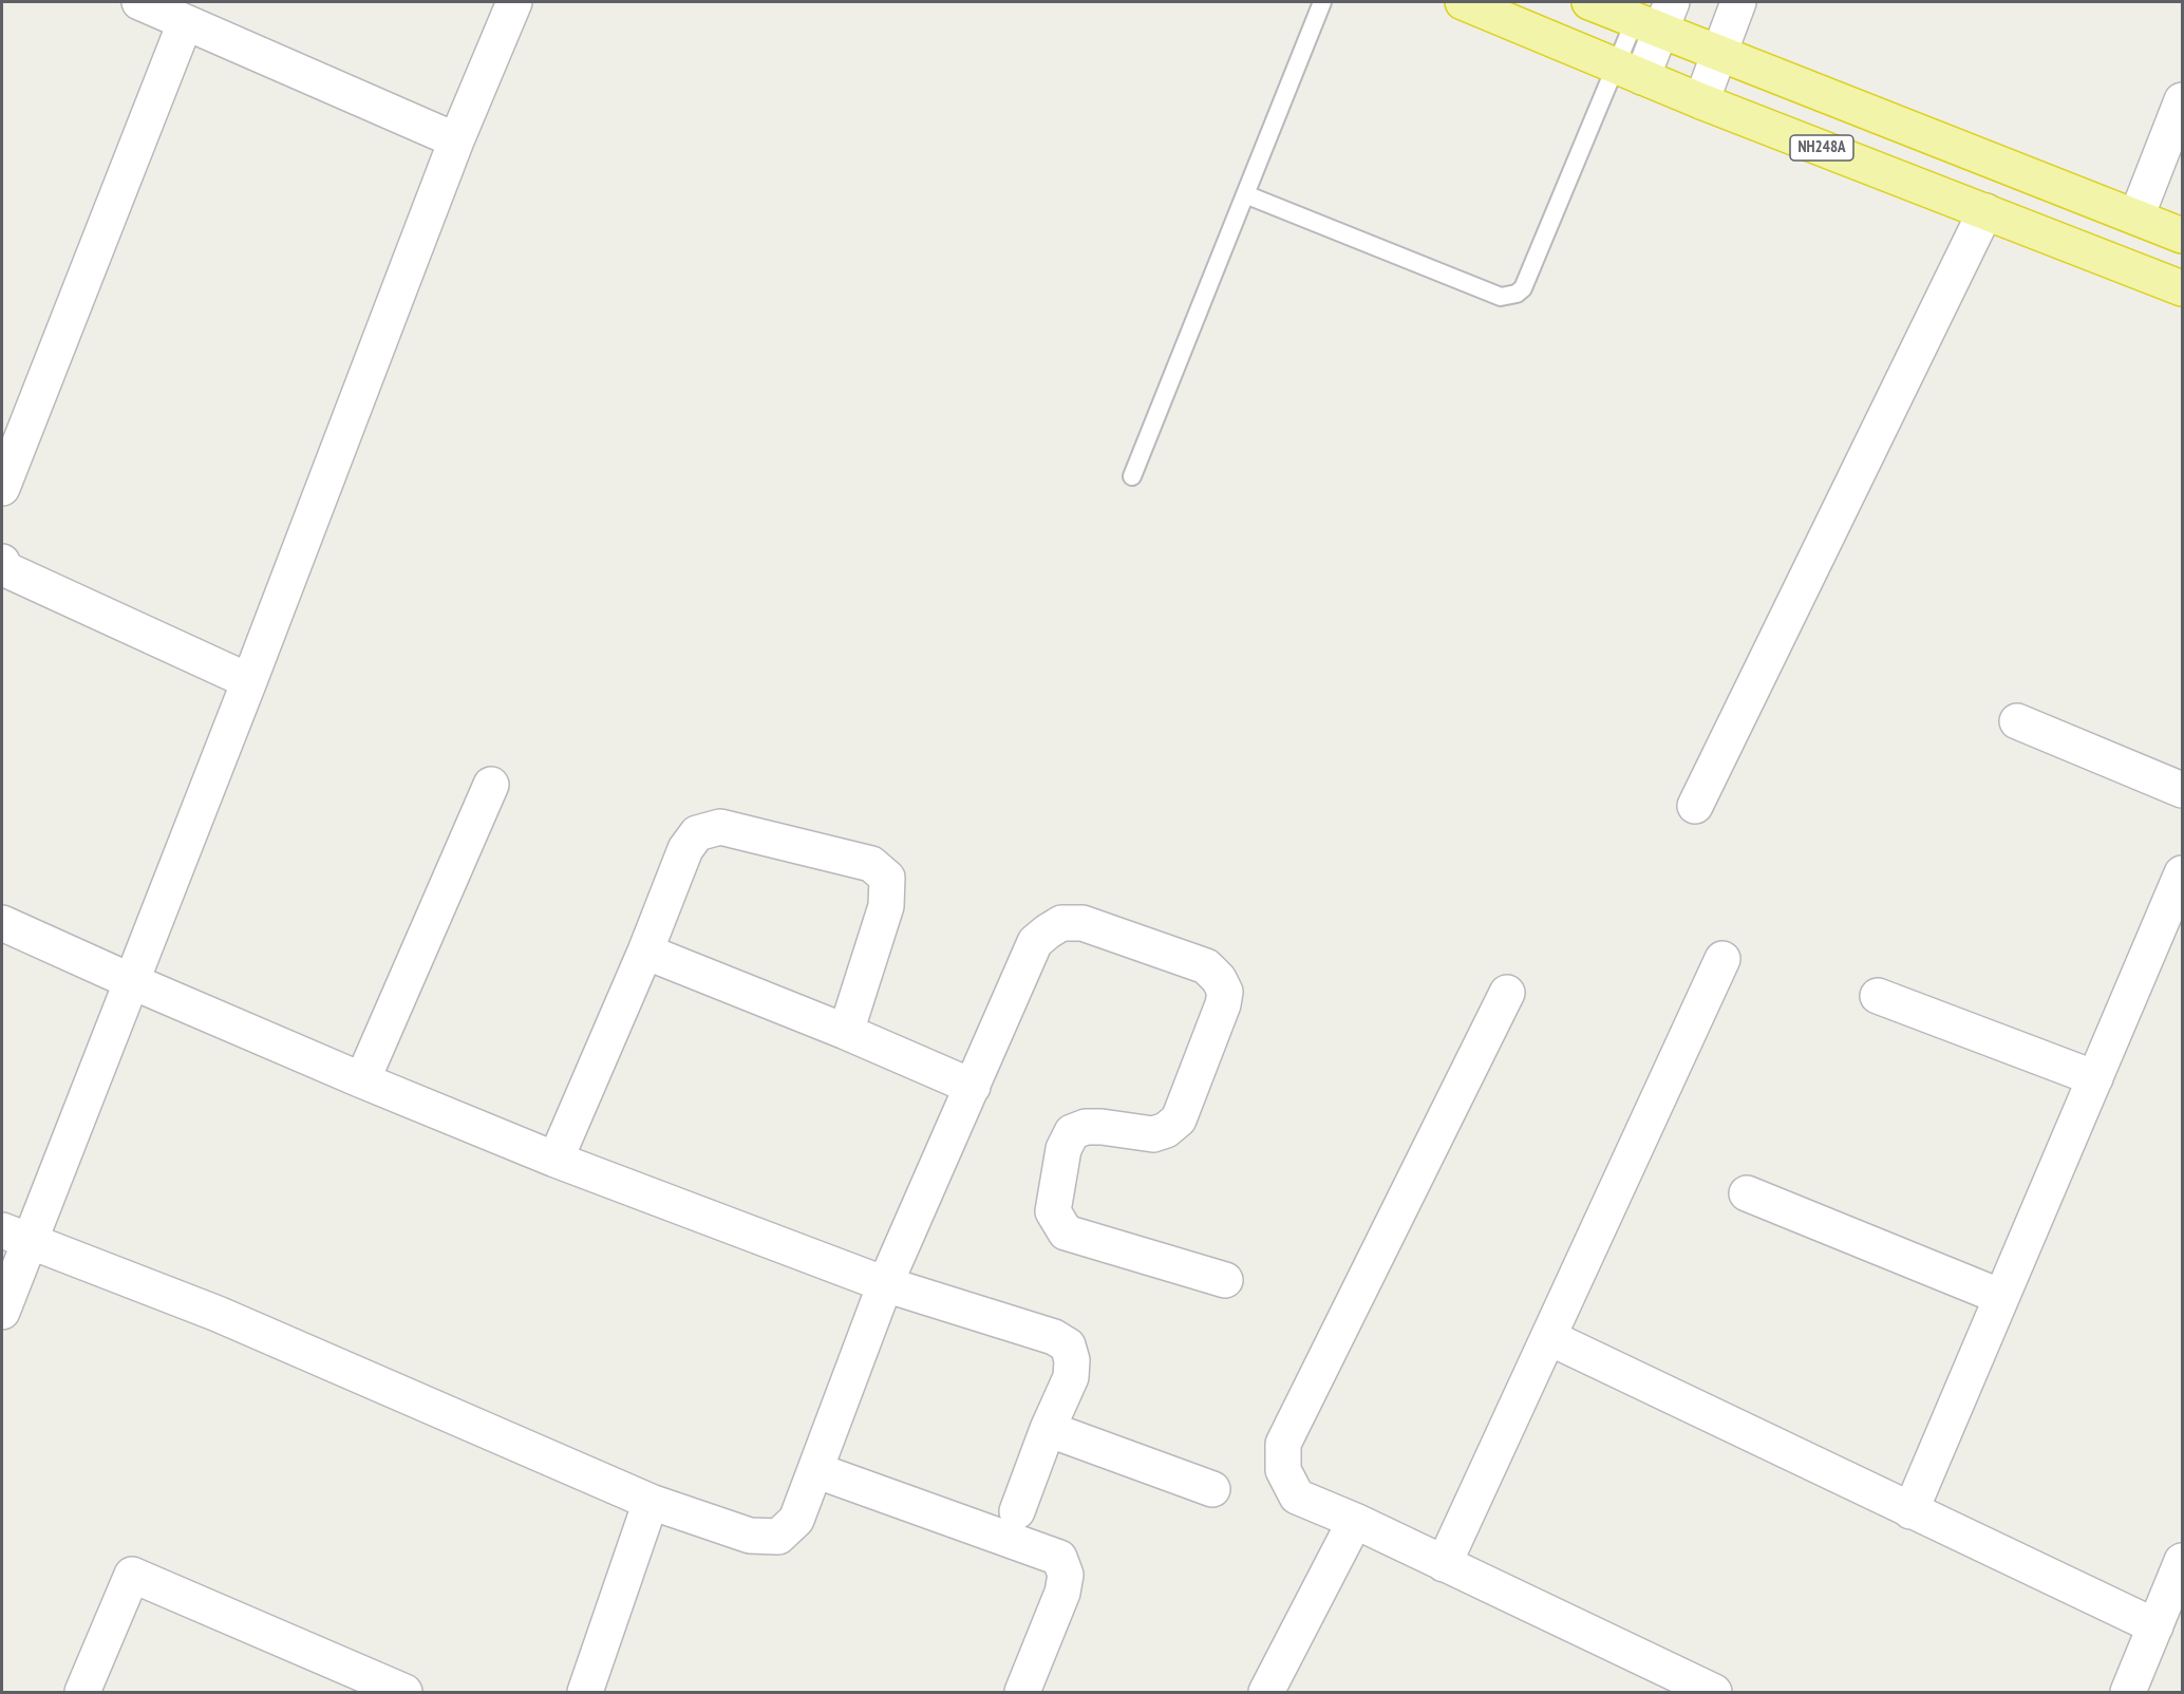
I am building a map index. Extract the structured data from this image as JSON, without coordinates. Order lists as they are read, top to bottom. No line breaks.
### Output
{"streets":{"highway":["NH248A"]}}
